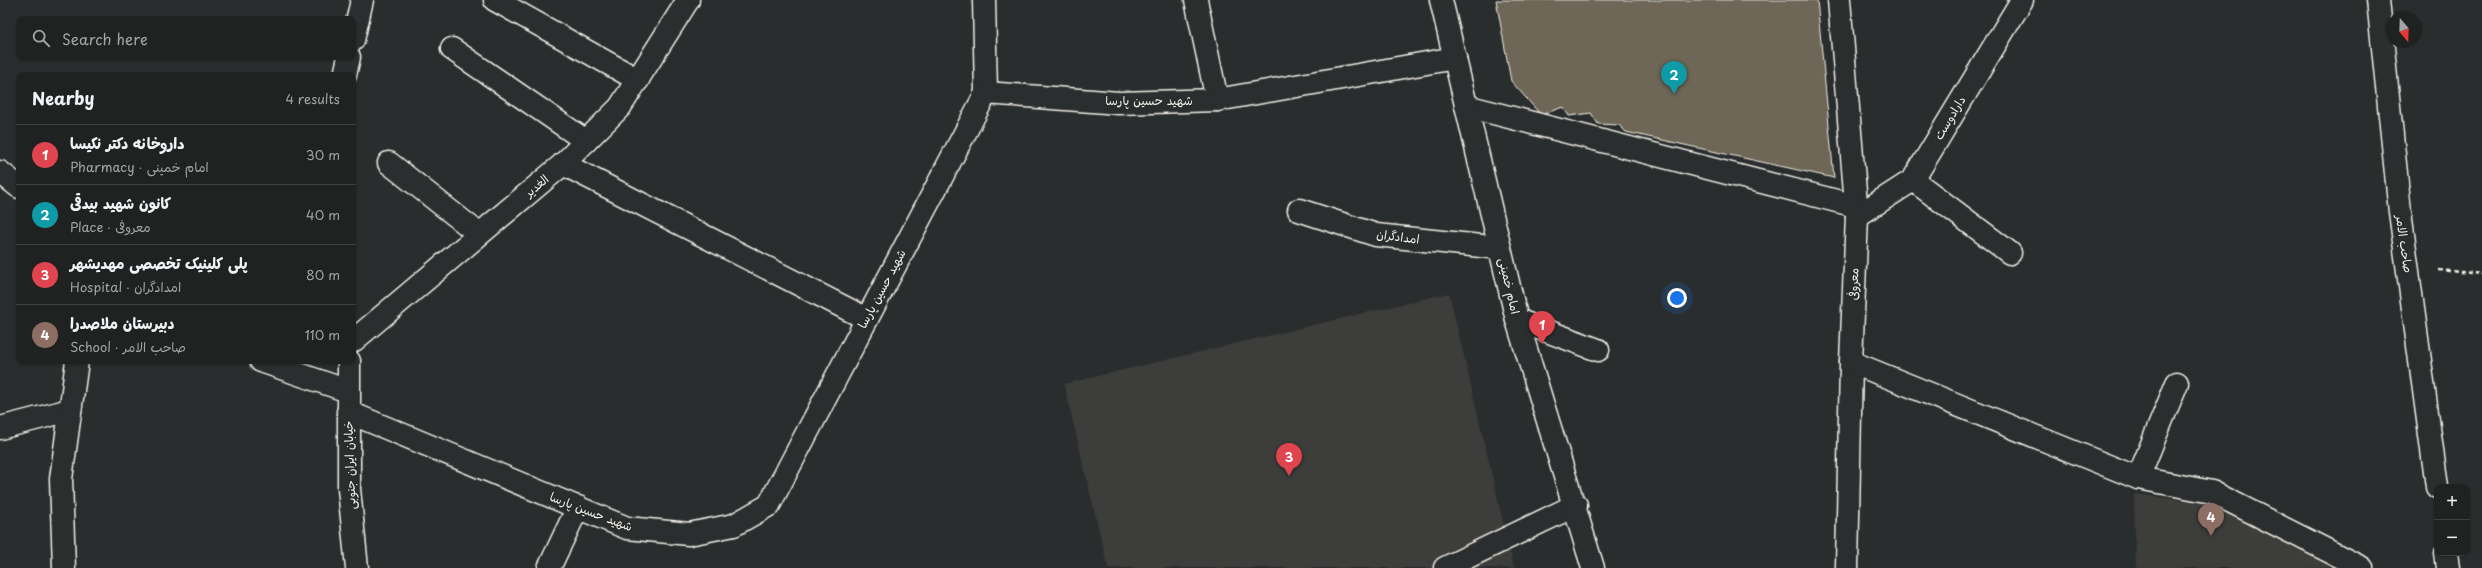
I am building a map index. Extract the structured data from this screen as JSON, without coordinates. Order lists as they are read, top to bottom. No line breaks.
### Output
{"streets":{"street":["شهید حسین پارسا","دارادوست","الغدیر","امدادگران","صاحب الامر","معروفی","امام خمینی","خیابان ایران جنوبی"]},"crossings":[["شهید حسین پارسا","امام خمینی"],["شهید حسین پارسا","خیابان ایران جنوبی"],["دارادوست","معروفی"],["امدادگران","امام خمینی"]],"north":"bottom","page":{"search":"Search here","pins":["2","1","3","4"],"heading":["Nearby","4 results"],"list":[{"mark":"1","name":"داروخانه دکتر نکیسا","note":"Pharmacy · امام خمینی","value":"30 m"},{"mark":"2","name":"کانون شهید بیدقی","note":"Place · معروفی","value":"40 m"},{"mark":"3","name":"پلی کلینیک تخصصی مهدیشهر","note":"Hospital · امدادگران","value":"80 m"},{"mark":"4","name":"دبیرستان ملاصدرا","note":"School · صاحب الامر","value":"110 m"}],"map_buttons":["+","−"]}}
